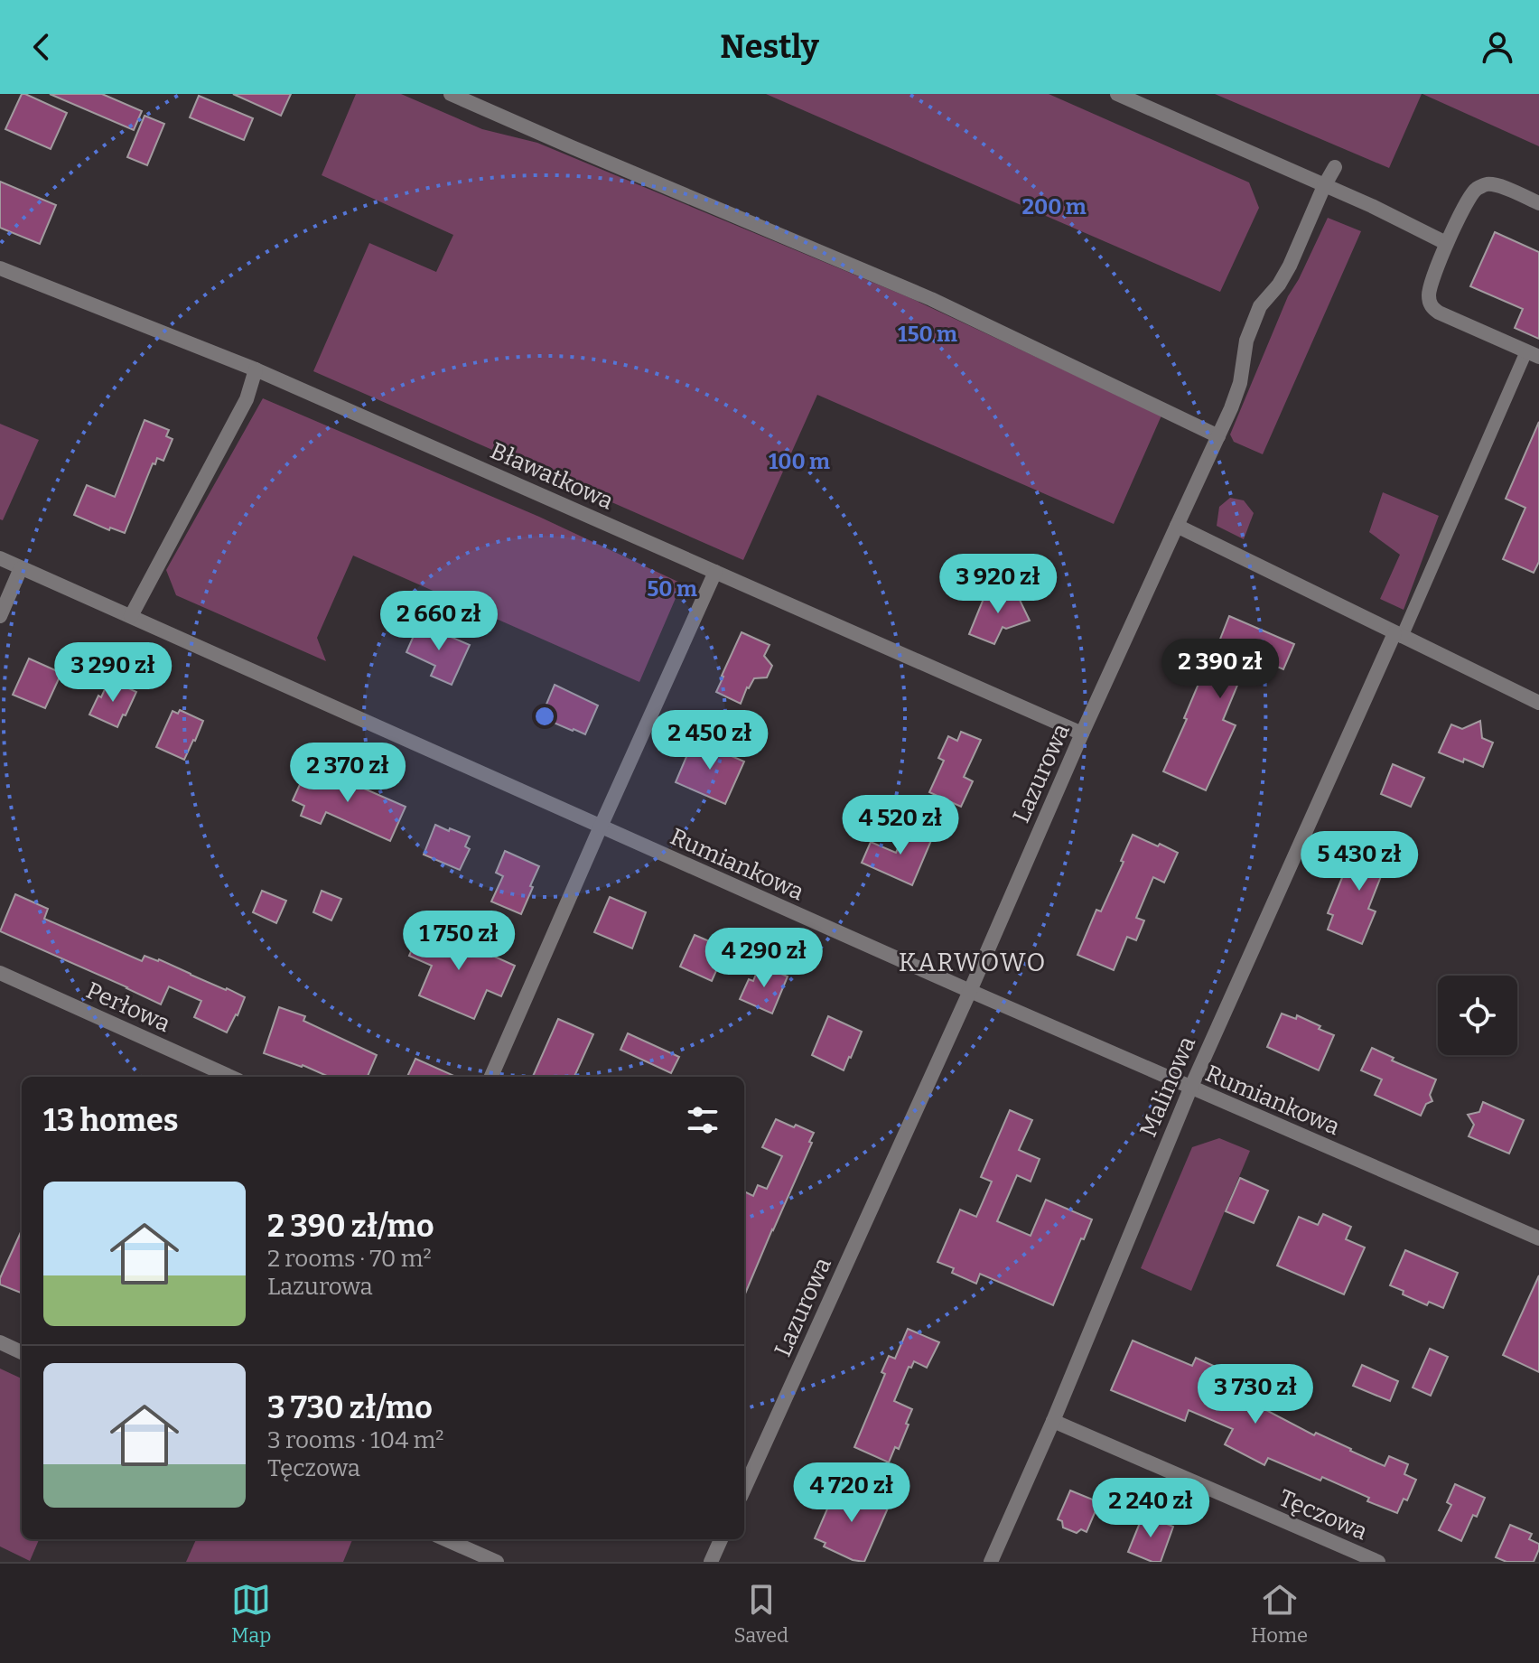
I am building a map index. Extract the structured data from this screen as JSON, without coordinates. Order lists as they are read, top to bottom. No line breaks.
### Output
{"streets":{"street":["Bławatkowa","Lazurowa","Rumiankowa","Perłowa","Malinowa","Tęczowa"]},"crossings":[["Bławatkowa","Lazurowa"],["Lazurowa","Rumiankowa"],["Rumiankowa","Malinowa"],["Malinowa","Tęczowa"]],"districts":["KARWOWO"],"page":{"header":"Nestly","price":["3 920 zł","2 660 zł","2 390 zł","3 290 zł","2 450 zł","2 370 zł","4 520 zł","5 430 zł","1 750 zł","4 290 zł","3 730 zł","4 720 zł","2 240 zł"],"heading":"13 homes","list":[{"name":"2 390 zł/mo","note":"2 rooms · 70 m² · Lazurowa"},{"name":"3 730 zł/mo","note":"3 rooms · 104 m² · Tęczowa"}],"tabs":["Map","Saved","Home"]},"rings":["200 m","150 m","100 m","50 m"]}
